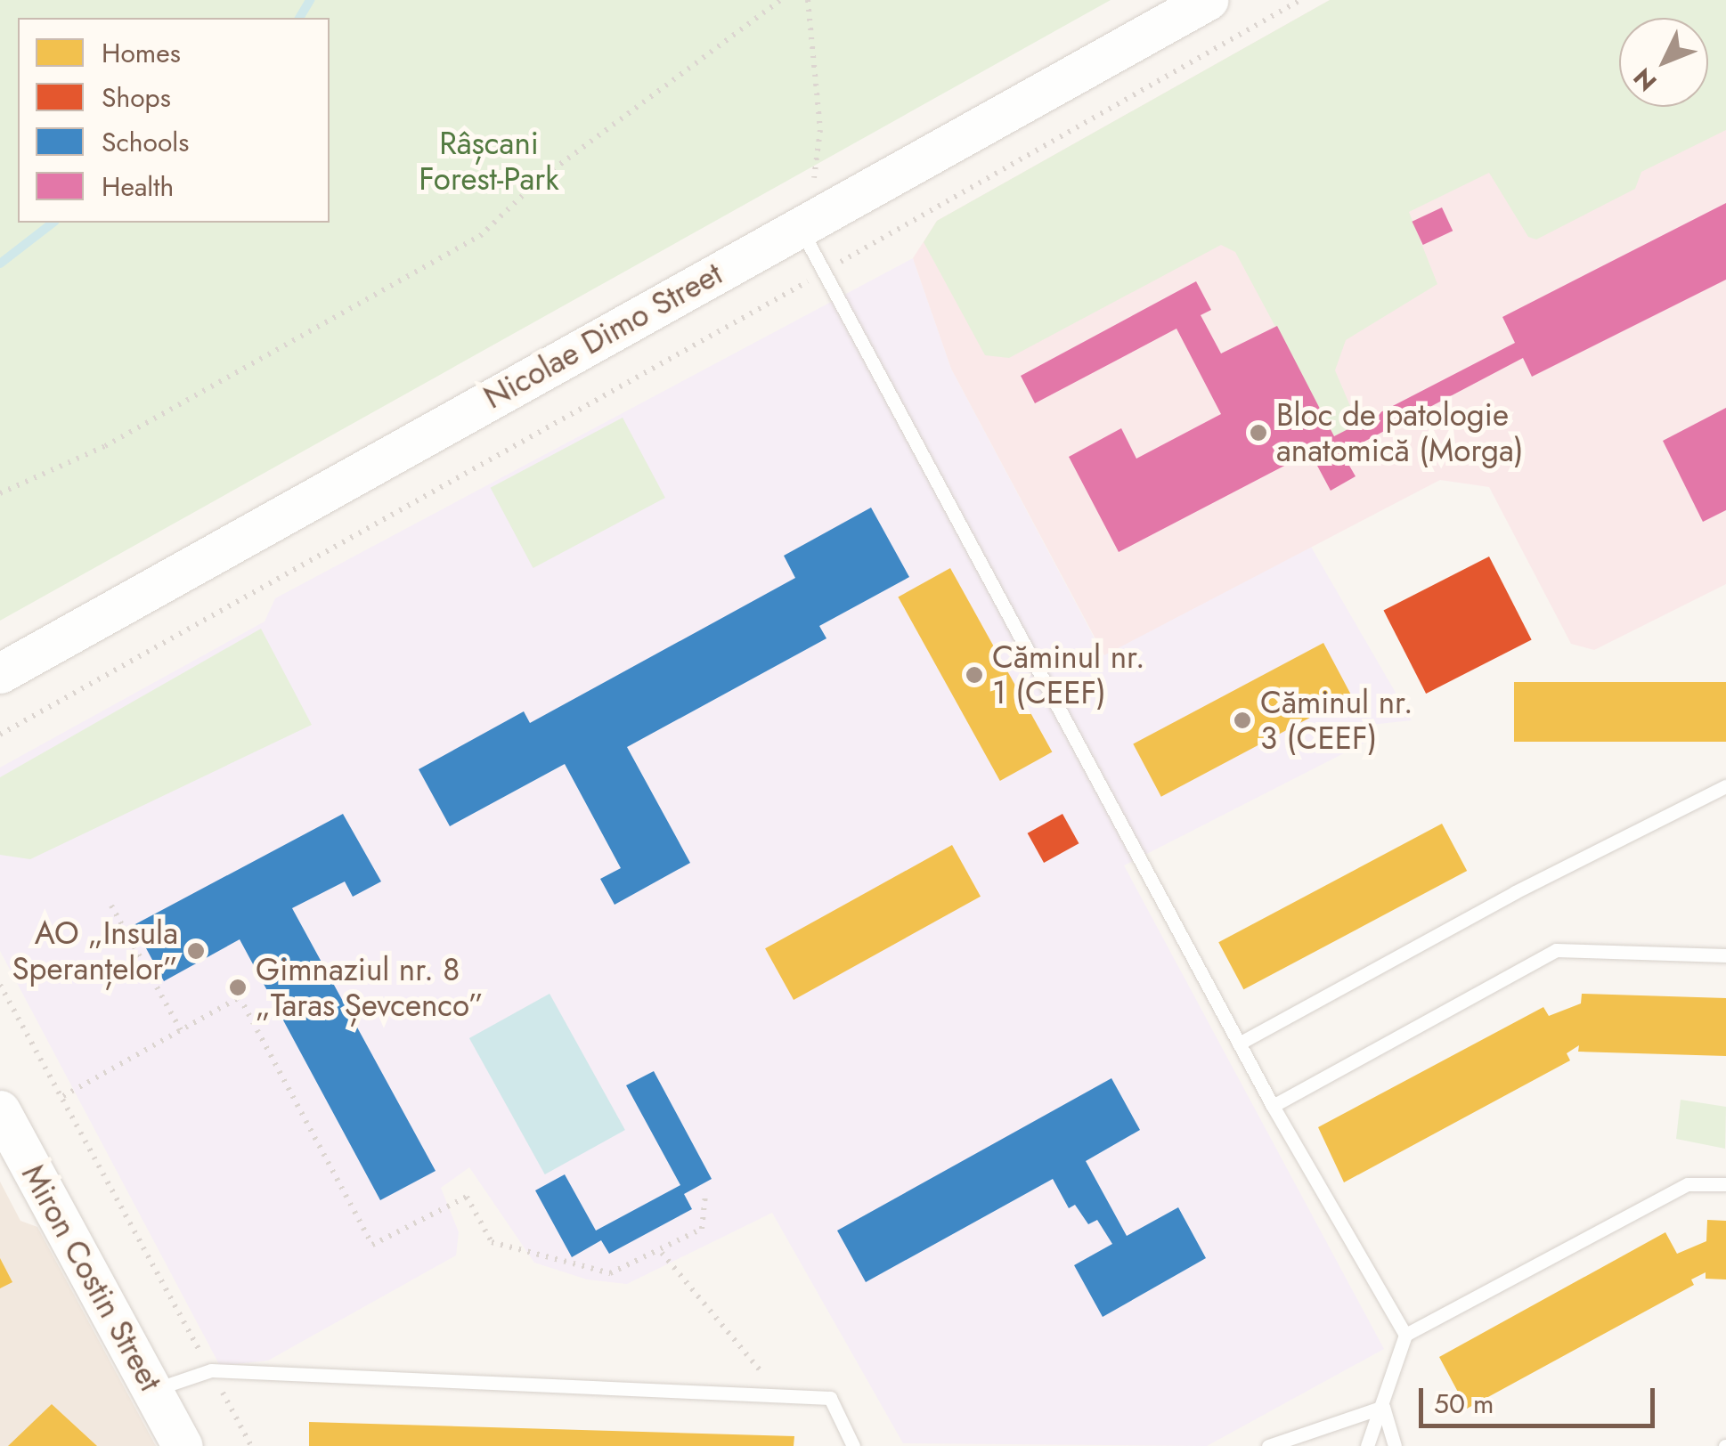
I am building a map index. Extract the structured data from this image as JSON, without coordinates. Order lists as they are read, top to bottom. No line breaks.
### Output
{"streets":{"main road":["Nicolae Dimo Street","Miron Costin Street"]},"parks":["Râșcani Forest-Park"],"places":["Bloc de patologie anatomică (Morga)","Căminul nr. 1 (CEEF)","Căminul nr. 3 (CEEF)","AO „Insula Speranțelor”","Gimnaziul nr. 8 „Taras Șevcenco”"],"legend":["Homes","Shops","Schools","Health"],"scale_bar":"50 m","north":"bottom left"}
